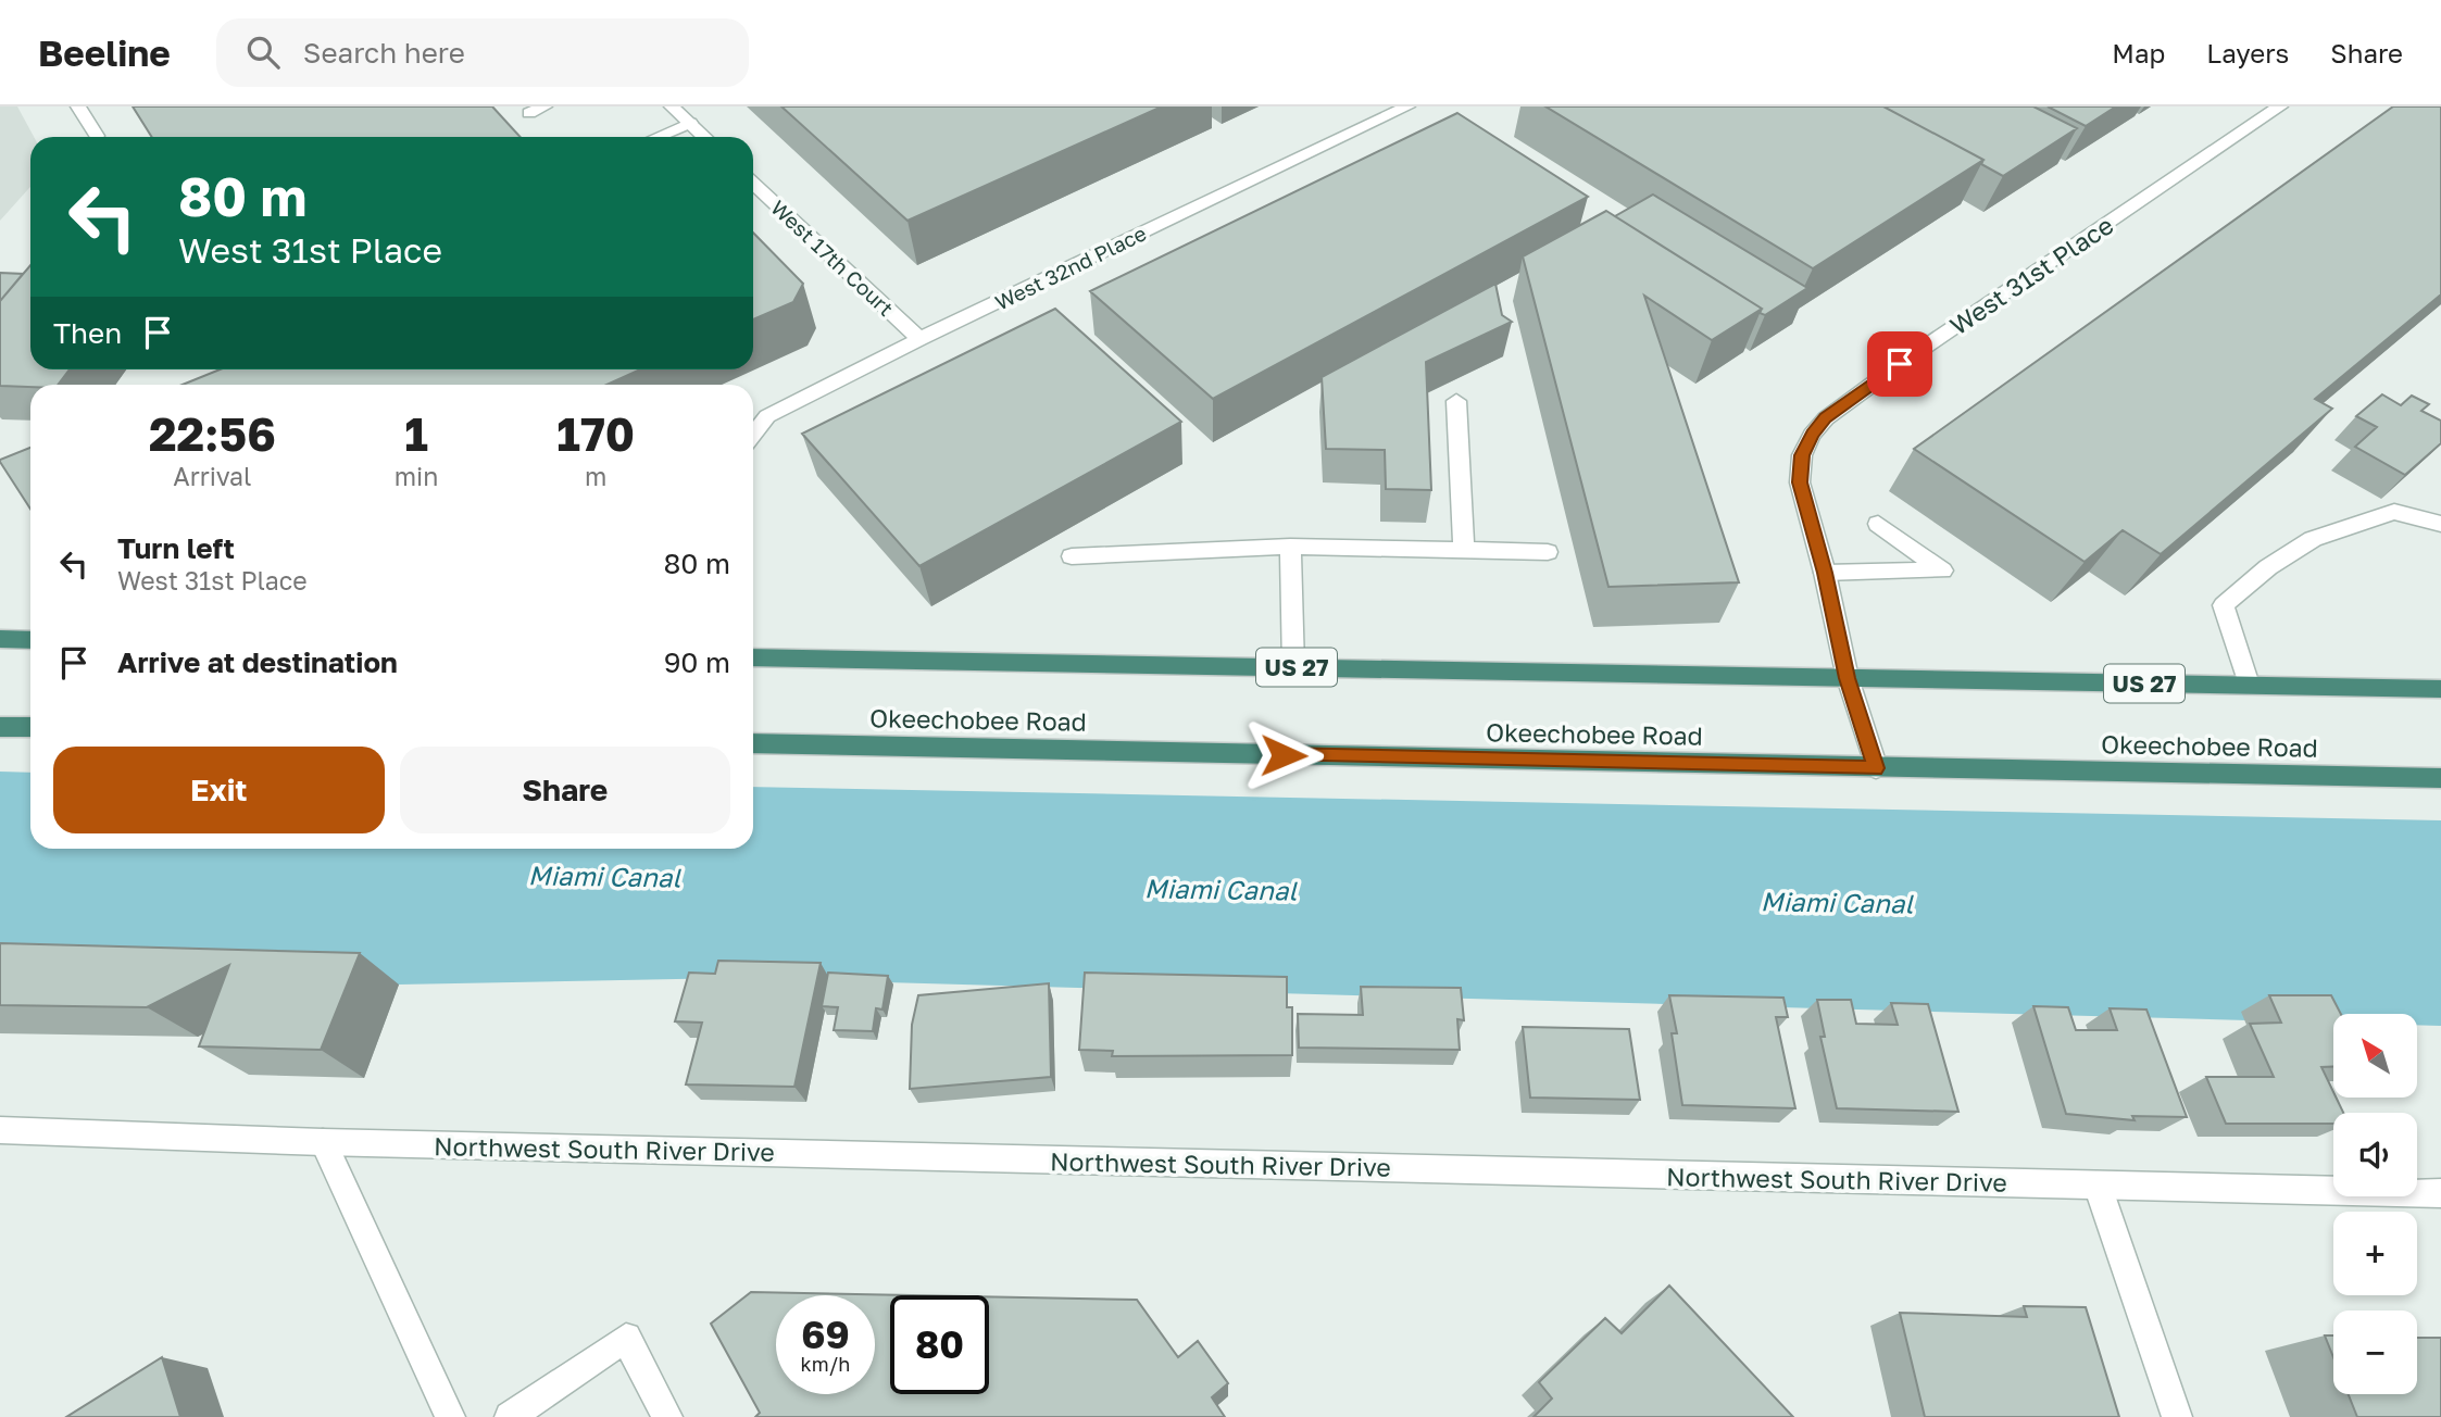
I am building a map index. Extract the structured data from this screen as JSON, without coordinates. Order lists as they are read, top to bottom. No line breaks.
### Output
{"streets":{"highway":["US 27","Okeechobee Road"],"street":["West 17th Court","West 32nd Place","West 31st Place","Northwest South River Drive"]},"crossings":[["West 17th Court","West 32nd Place"],["West 31st Place","US 27"],["West 31st Place","Okeechobee Road"]],"water":["Miami Canal"],"north":"top left","page":{"header":"Beeline","search":"Search here","nav":["Map","Layers","Share"],"turn":["80 m","West 31st Place"],"then":"Then","eta":["22:56","Arrival","1","min","170","m"],"list":[{"name":"Turn left","note":"West 31st Place","value":"80 m"},{"name":"Arrive at destination","value":"90 m"}],"buttons":["Exit","Share"],"map_buttons":["+","−"],"speed":"69 km/h","limit":"80"}}
